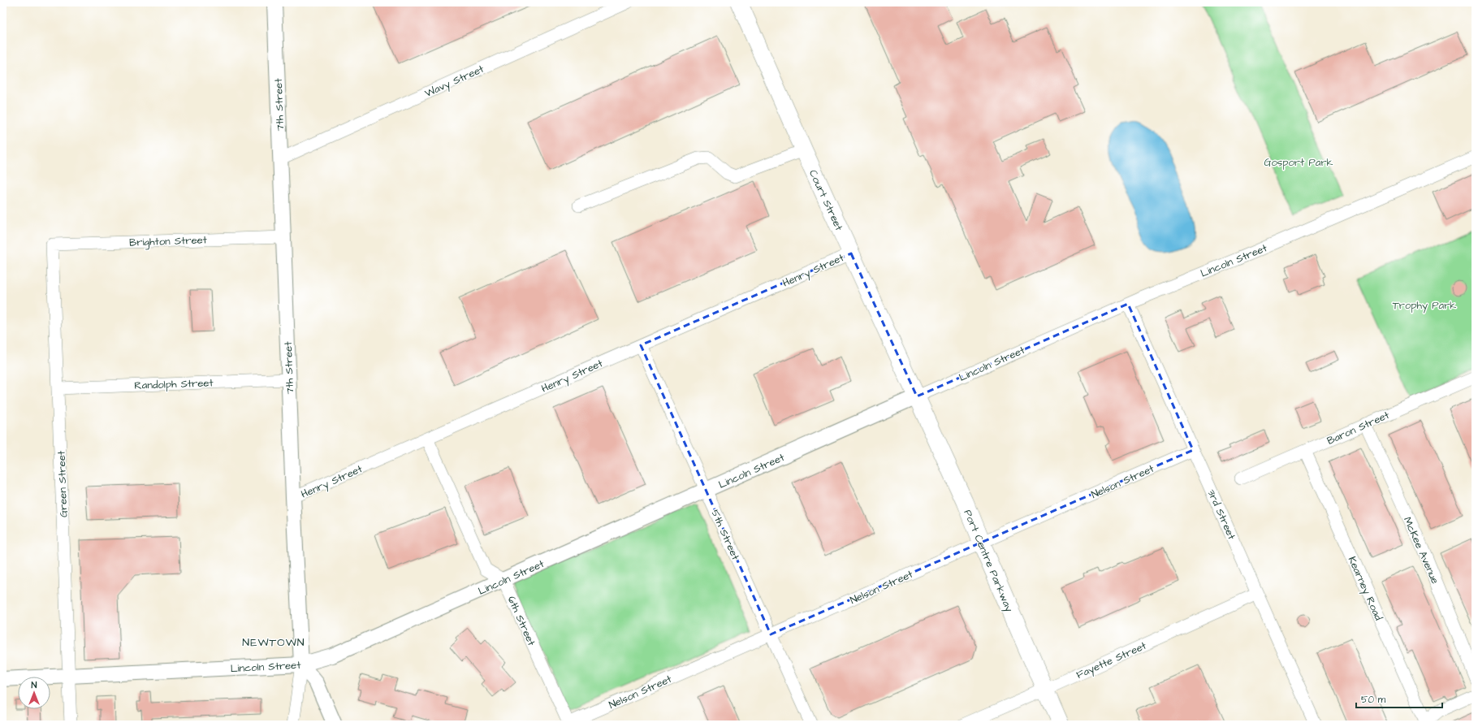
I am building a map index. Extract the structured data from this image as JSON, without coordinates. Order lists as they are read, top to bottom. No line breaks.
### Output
{"streets":{"main road":["Court Street","Port Centre Parkway"],"street":["Wavy Street","7th Street","Brighton Street","Lincoln Street","Henry Street","Randolph Street","Baron Street","Nelson Street","Green Street","3rd Street","5th Street","McKee Avenue","Kearney Road","6th Street","Fayette Street"]},"crossings":[["Wavy Street","7th Street"],["7th Street","Brighton Street"],["7th Street","Lincoln Street"],["7th Street","Henry Street"],["7th Street","Randolph Street"],["Court Street","Lincoln Street"],["Court Street","Henry Street"],["Court Street","Port Centre Parkway"],["Brighton Street","Green Street"],["Lincoln Street","Green Street"],["Lincoln Street","3rd Street"],["Lincoln Street","5th Street"],["Lincoln Street","Port Centre Parkway"],["Lincoln Street","6th Street"],["Henry Street","5th Street"],["Randolph Street","Green Street"],["Baron Street","McKee Avenue"],["Baron Street","Kearney Road"],["Nelson Street","3rd Street"],["Nelson Street","5th Street"],["Nelson Street","Port Centre Parkway"],["Nelson Street","6th Street"],["3rd Street","Fayette Street"],["Port Centre Parkway","Fayette Street"]],"districts":["NEWTOWN"],"parks":["Gosport Park","Trophy Park"],"scale_bar":"50 m","north":"top"}
